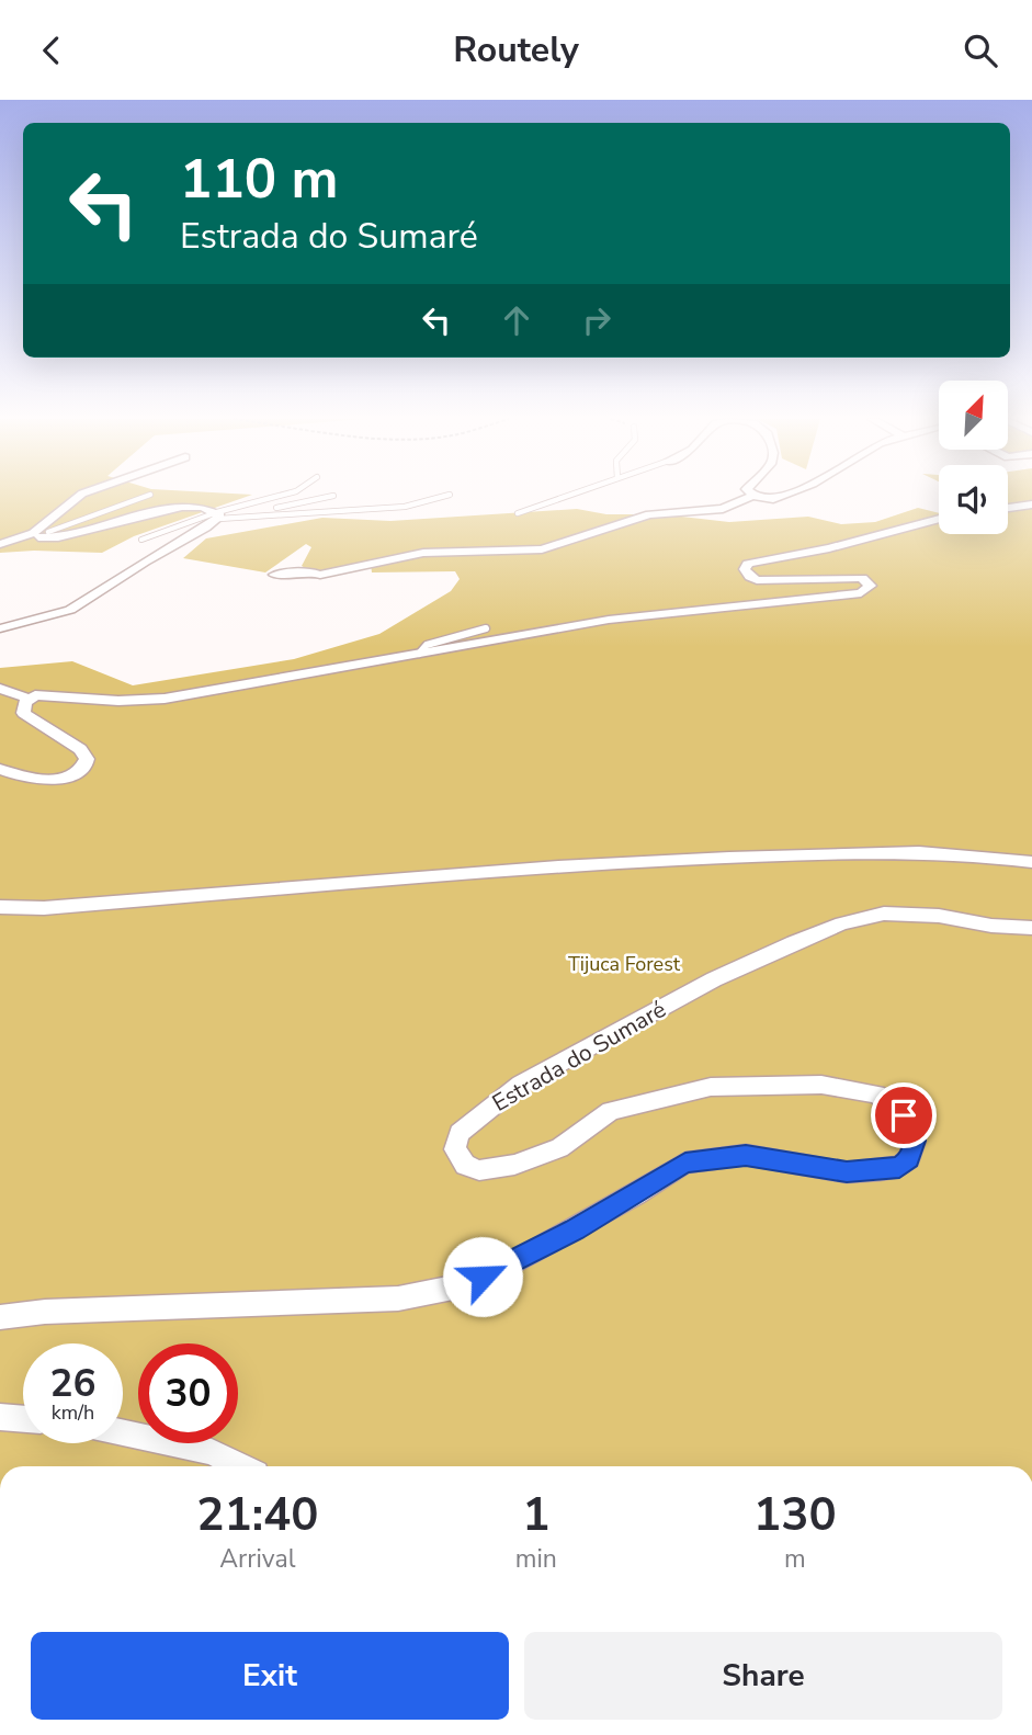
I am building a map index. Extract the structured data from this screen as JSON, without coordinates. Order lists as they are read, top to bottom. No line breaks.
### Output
{"streets":{"street":["Estrada do Sumaré"]},"parks":["Tijuca Forest"],"north":"top right","page":{"header":"Routely","turn":["110 m","Estrada do Sumaré"],"speed":"26 km/h","limit":"30","eta":["21:40","Arrival","1","min","130","m"],"buttons":["Exit","Share"]}}
